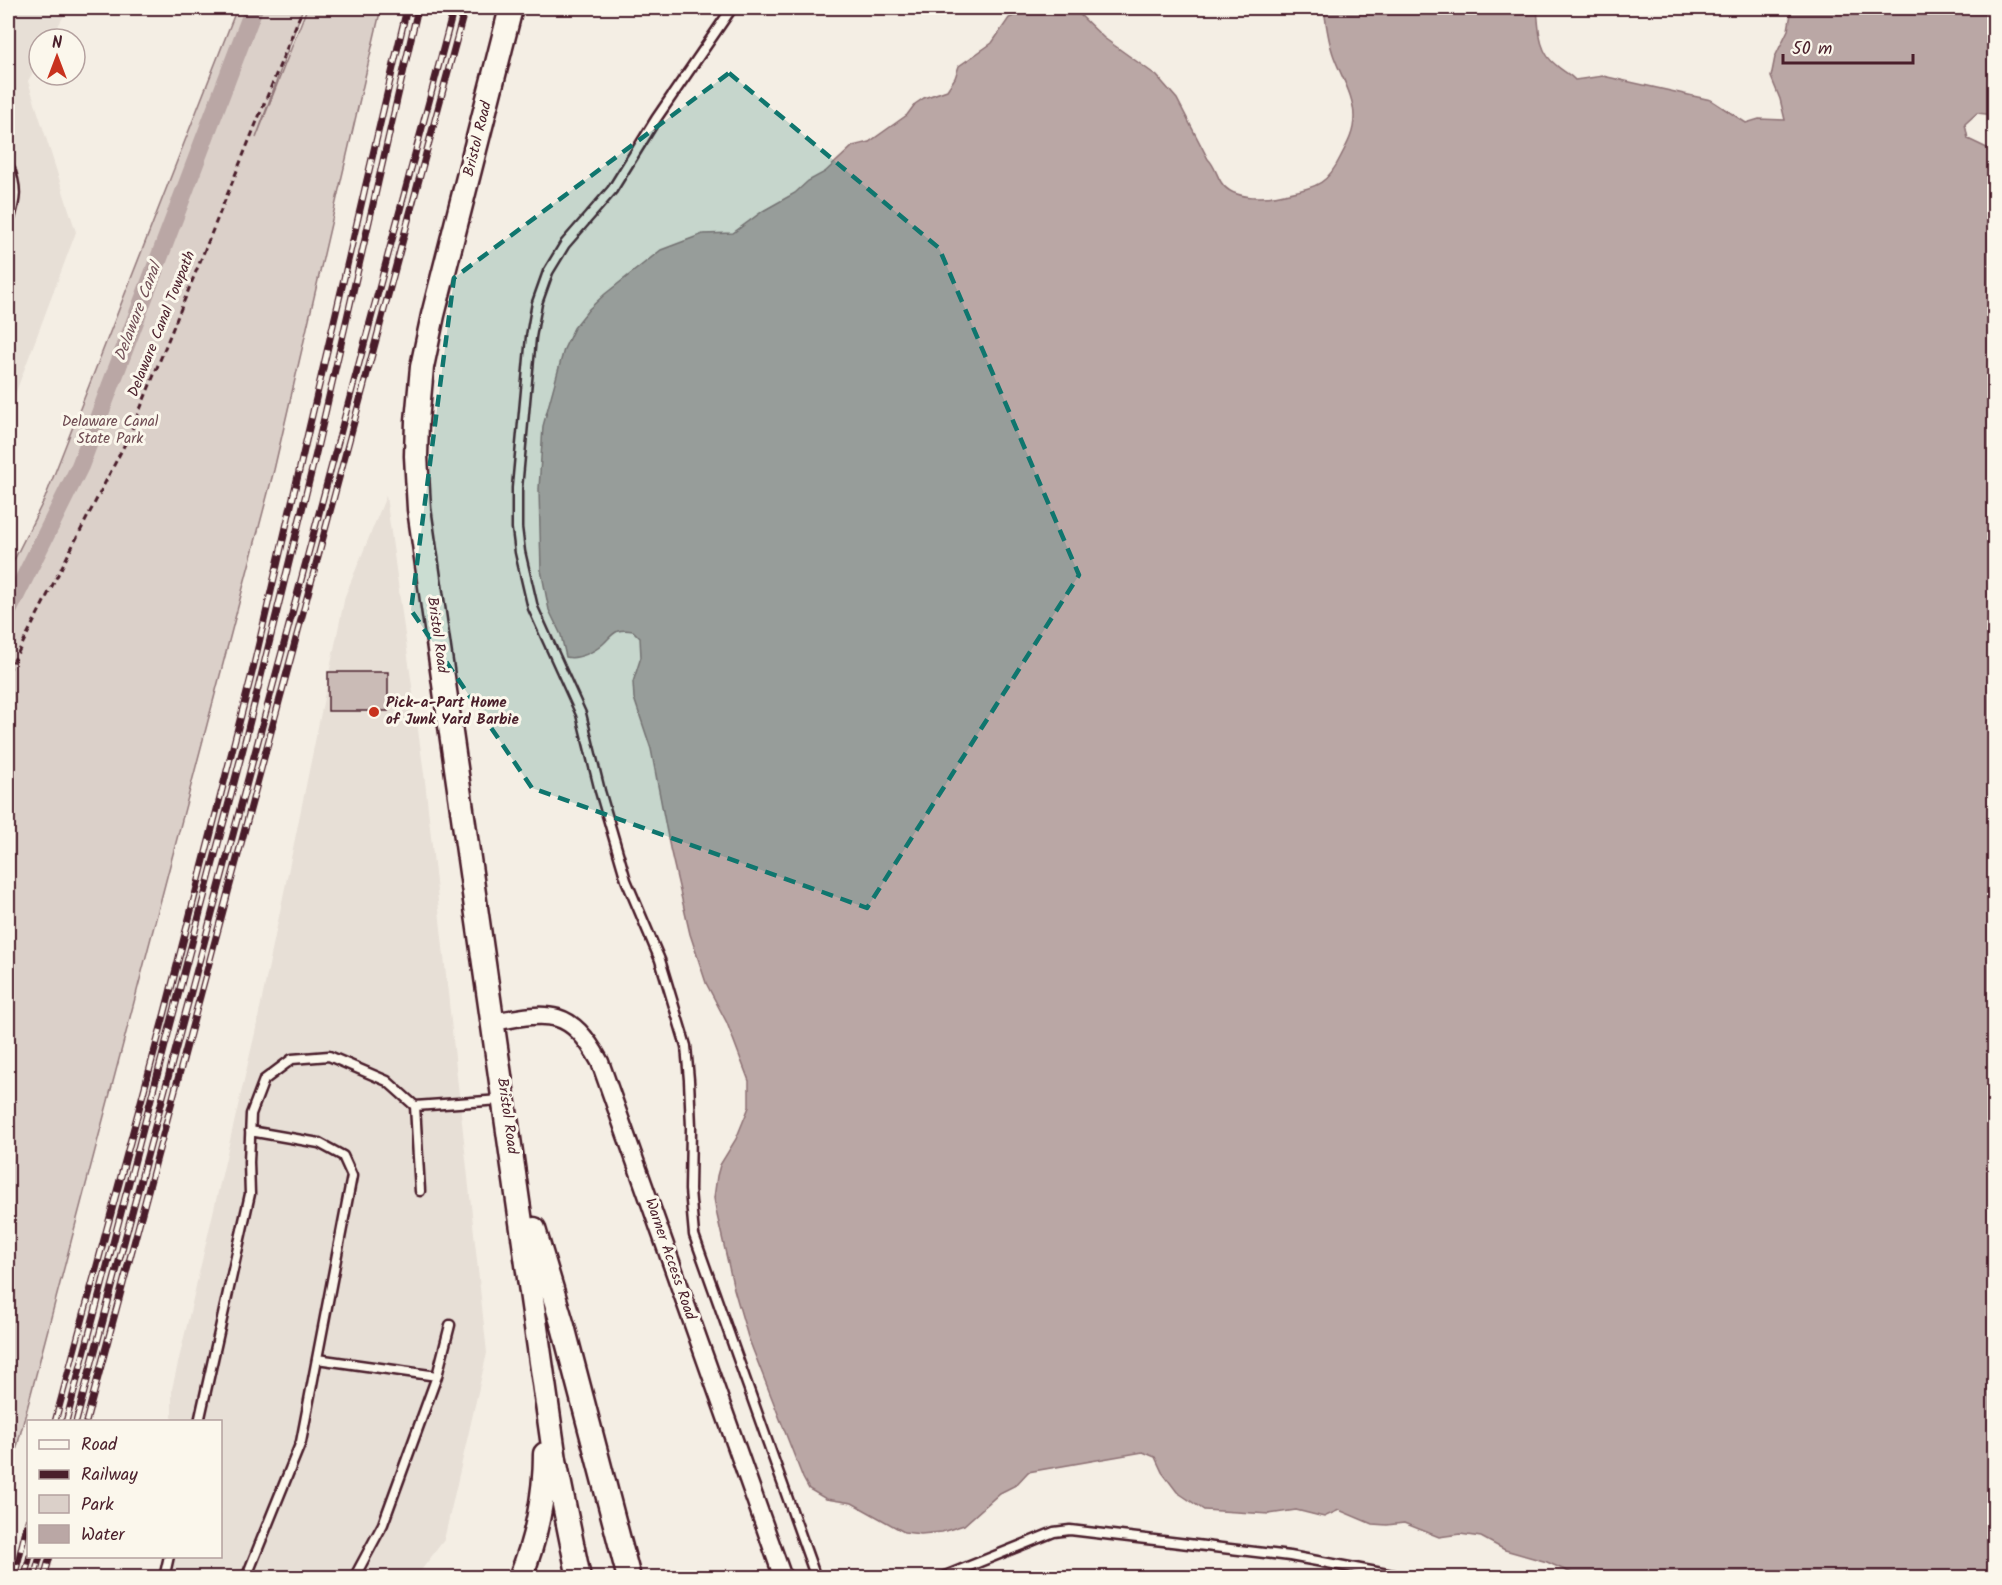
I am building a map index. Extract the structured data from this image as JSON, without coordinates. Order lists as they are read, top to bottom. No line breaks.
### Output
{"streets":{"main road":["Bristol Road"],"street":["Warner Access Road"],"path":["Delaware Canal Towpath"]},"crossings":[["Bristol Road","Warner Access Road"]],"water":["Delaware Canal"],"parks":["Delaware Canal State Park"],"places":["Pick-a-Part Home of Junk Yard Barbie"],"legend":["Road","Railway","Park","Water"],"scale_bar":"50 m","north":"top"}
